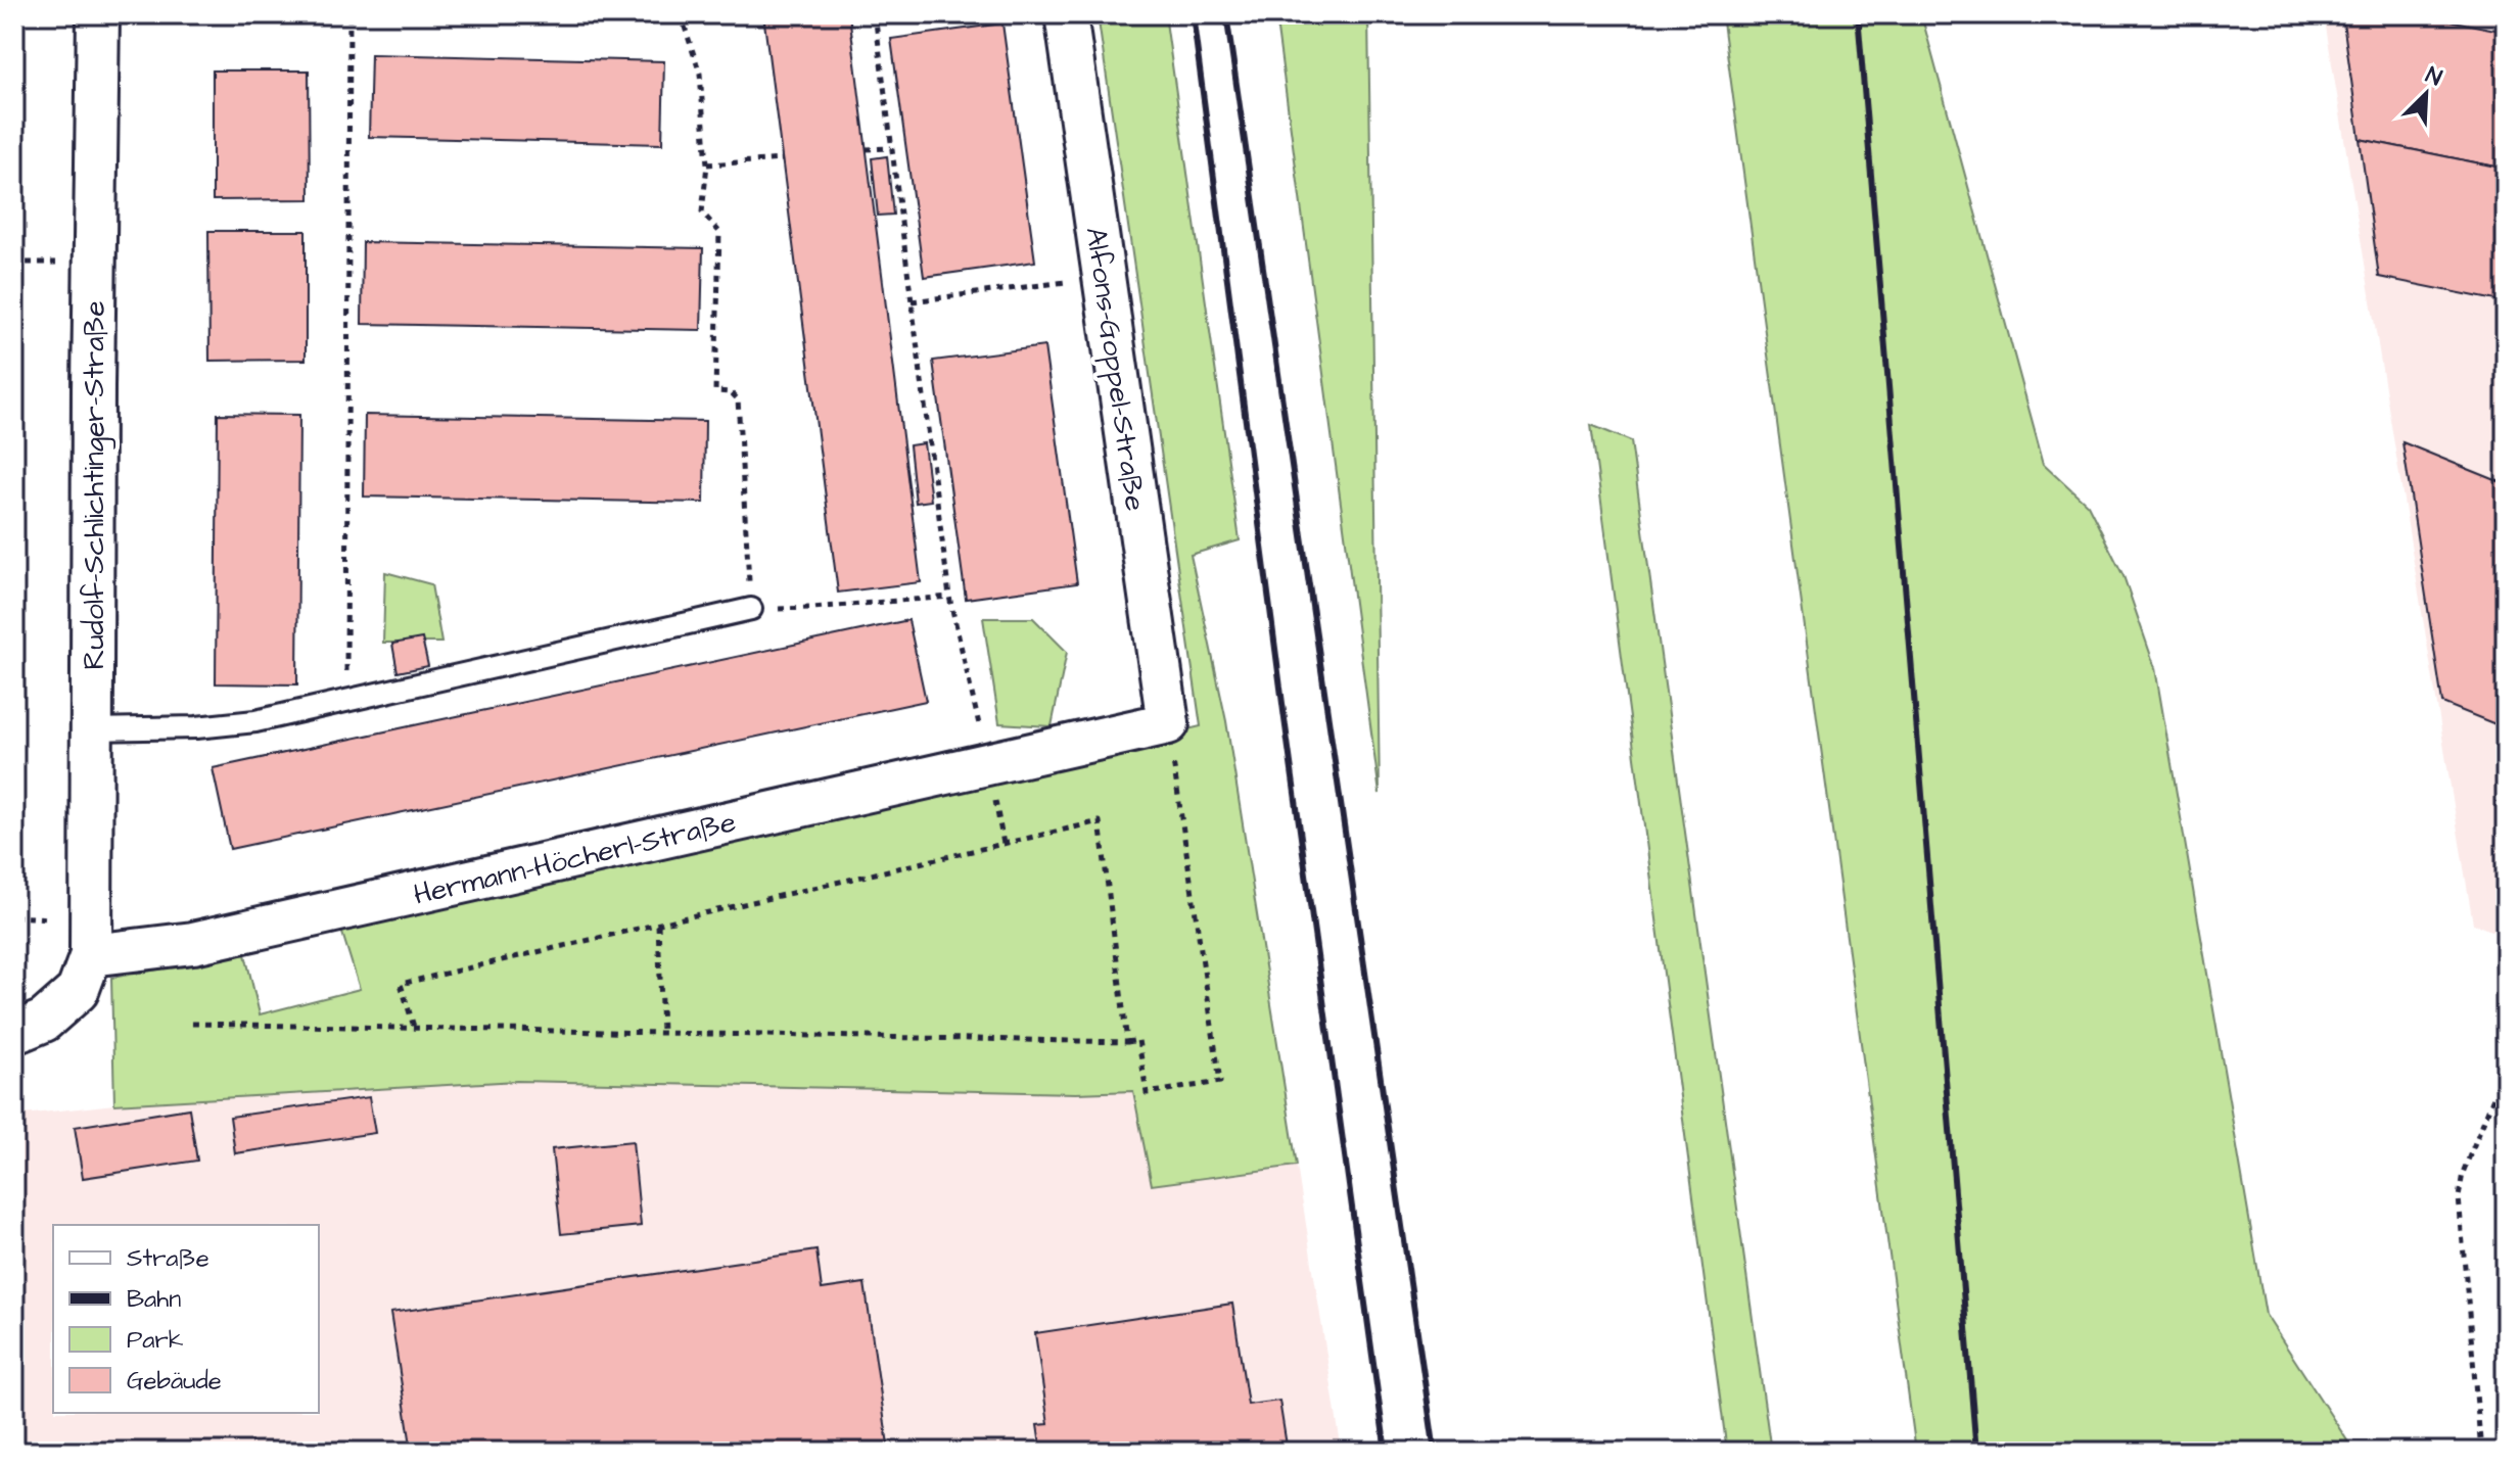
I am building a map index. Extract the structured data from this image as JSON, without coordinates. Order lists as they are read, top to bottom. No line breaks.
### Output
{"streets":{"street":["Alfons-Goppel-Straße","Rudolf-Schlichtinger-Straße","Hermann-Höcherl-Straße"]},"crossings":[["Alfons-Goppel-Straße","Hermann-Höcherl-Straße"],["Rudolf-Schlichtinger-Straße","Hermann-Höcherl-Straße"]],"legend":["Straße","Bahn","Park","Gebäude"],"north":"top right"}
